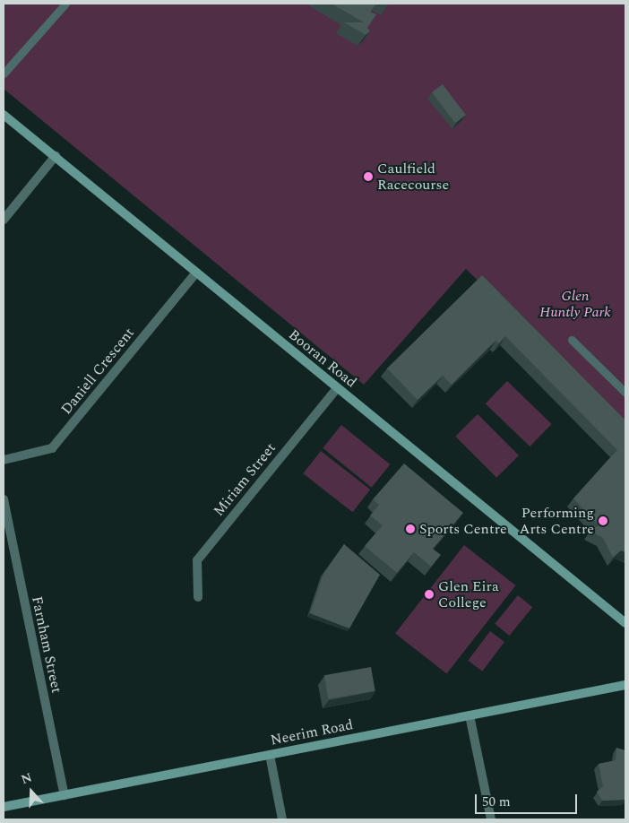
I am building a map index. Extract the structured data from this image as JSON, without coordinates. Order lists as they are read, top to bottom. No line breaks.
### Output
{"streets":{"main road":["Booran Road","Neerim Road"],"street":["Daniell Crescent","Miriam Street","Farnham Street"]},"crossings":[["Booran Road","Daniell Crescent"],["Booran Road","Miriam Street"],["Farnham Street","Neerim Road"]],"parks":["Glen Huntly Park"],"places":["Caulfield Racecourse","Performing Arts Centre","Sports Centre","Glen Eira College"],"scale_bar":"50 m","north":"top"}
